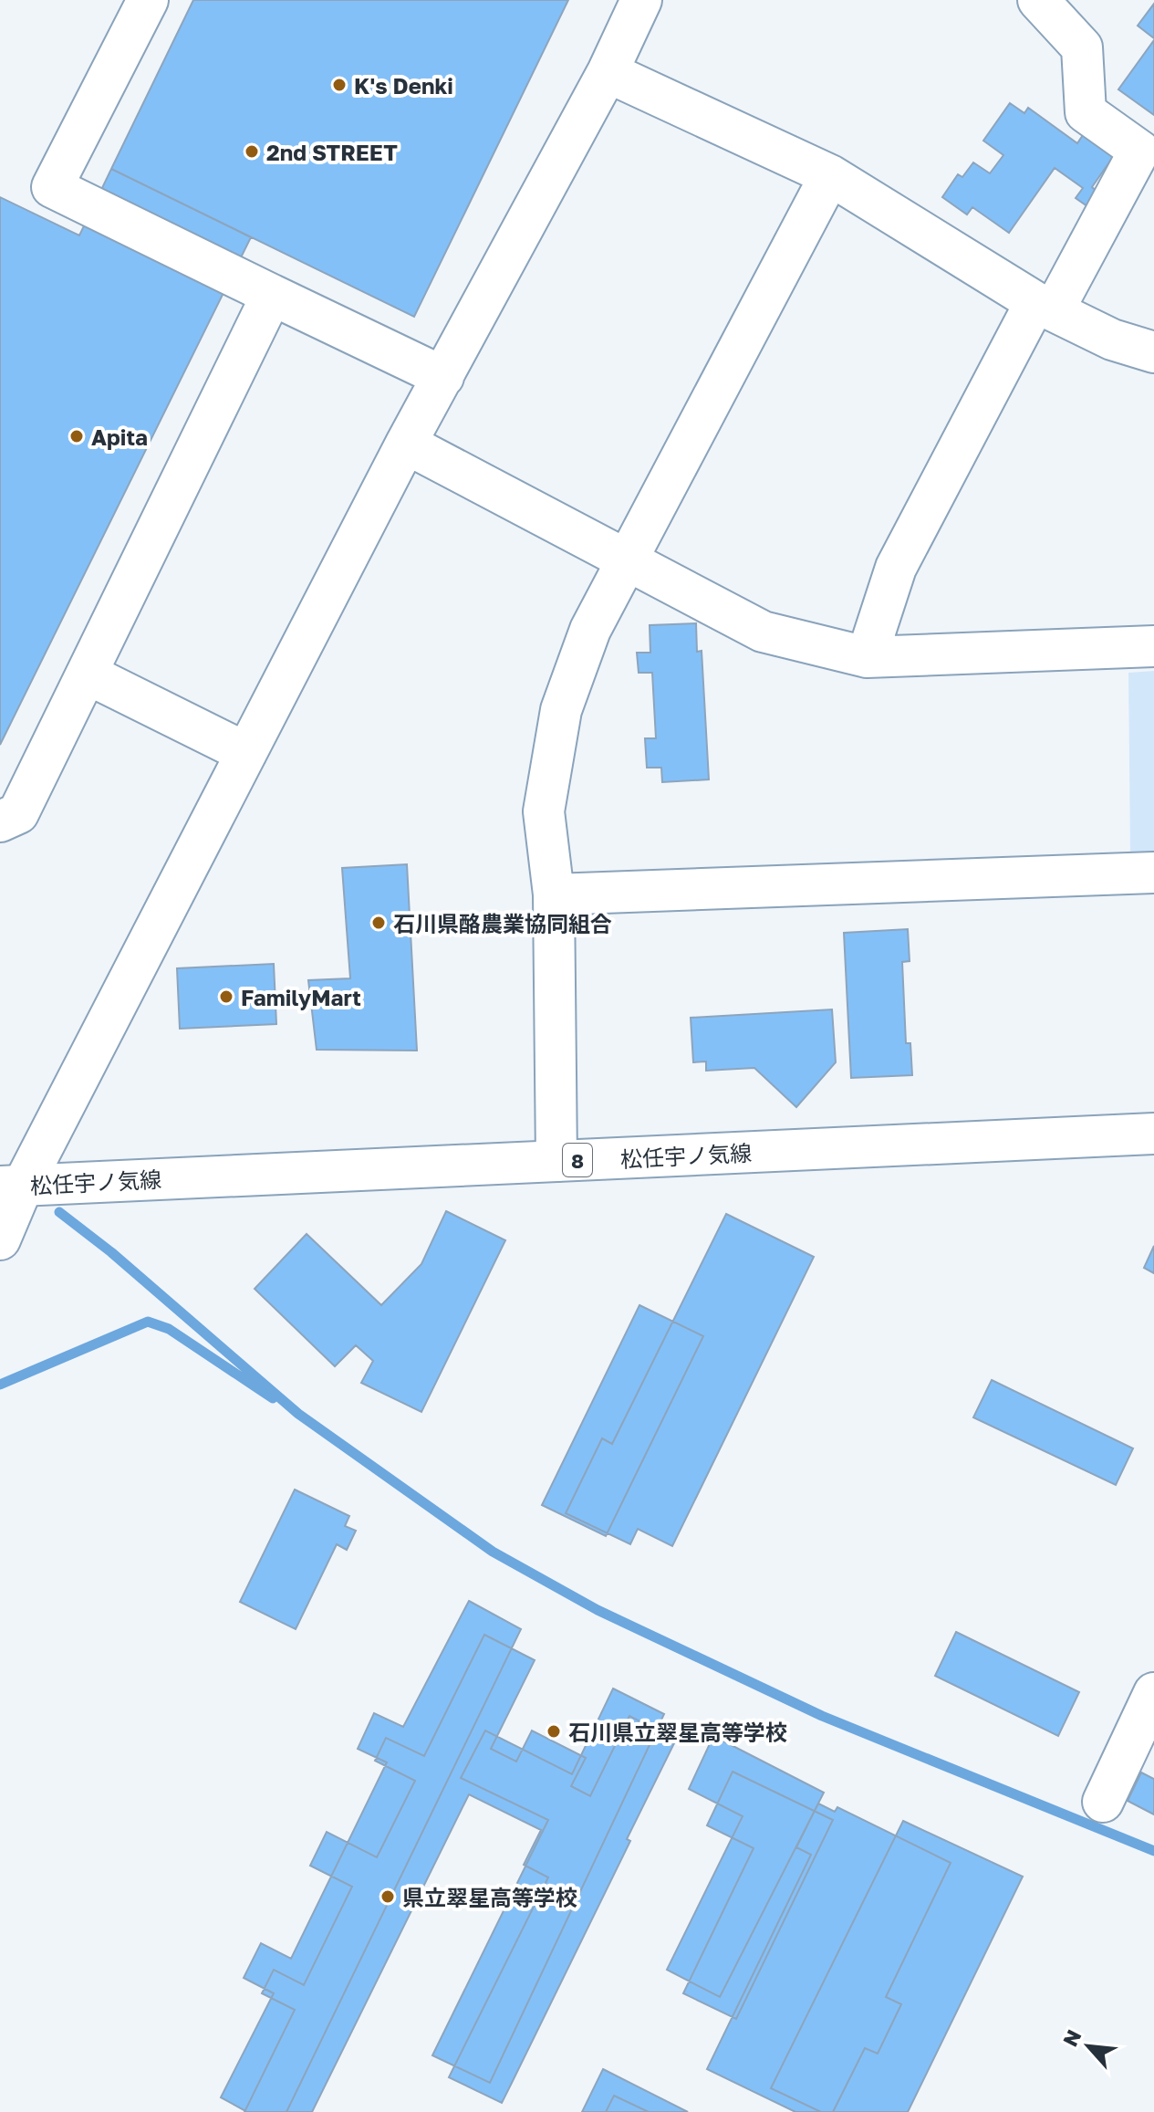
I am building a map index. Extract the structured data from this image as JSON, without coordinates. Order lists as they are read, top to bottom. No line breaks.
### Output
{"streets":{"street":["松任宇ノ気線","8"]},"places":["K's Denki","2nd STREET","Apita","石川県酪農業協同組合","FamilyMart","石川県立翠星高等学校","県立翠星高等学校"],"north":"top left"}
